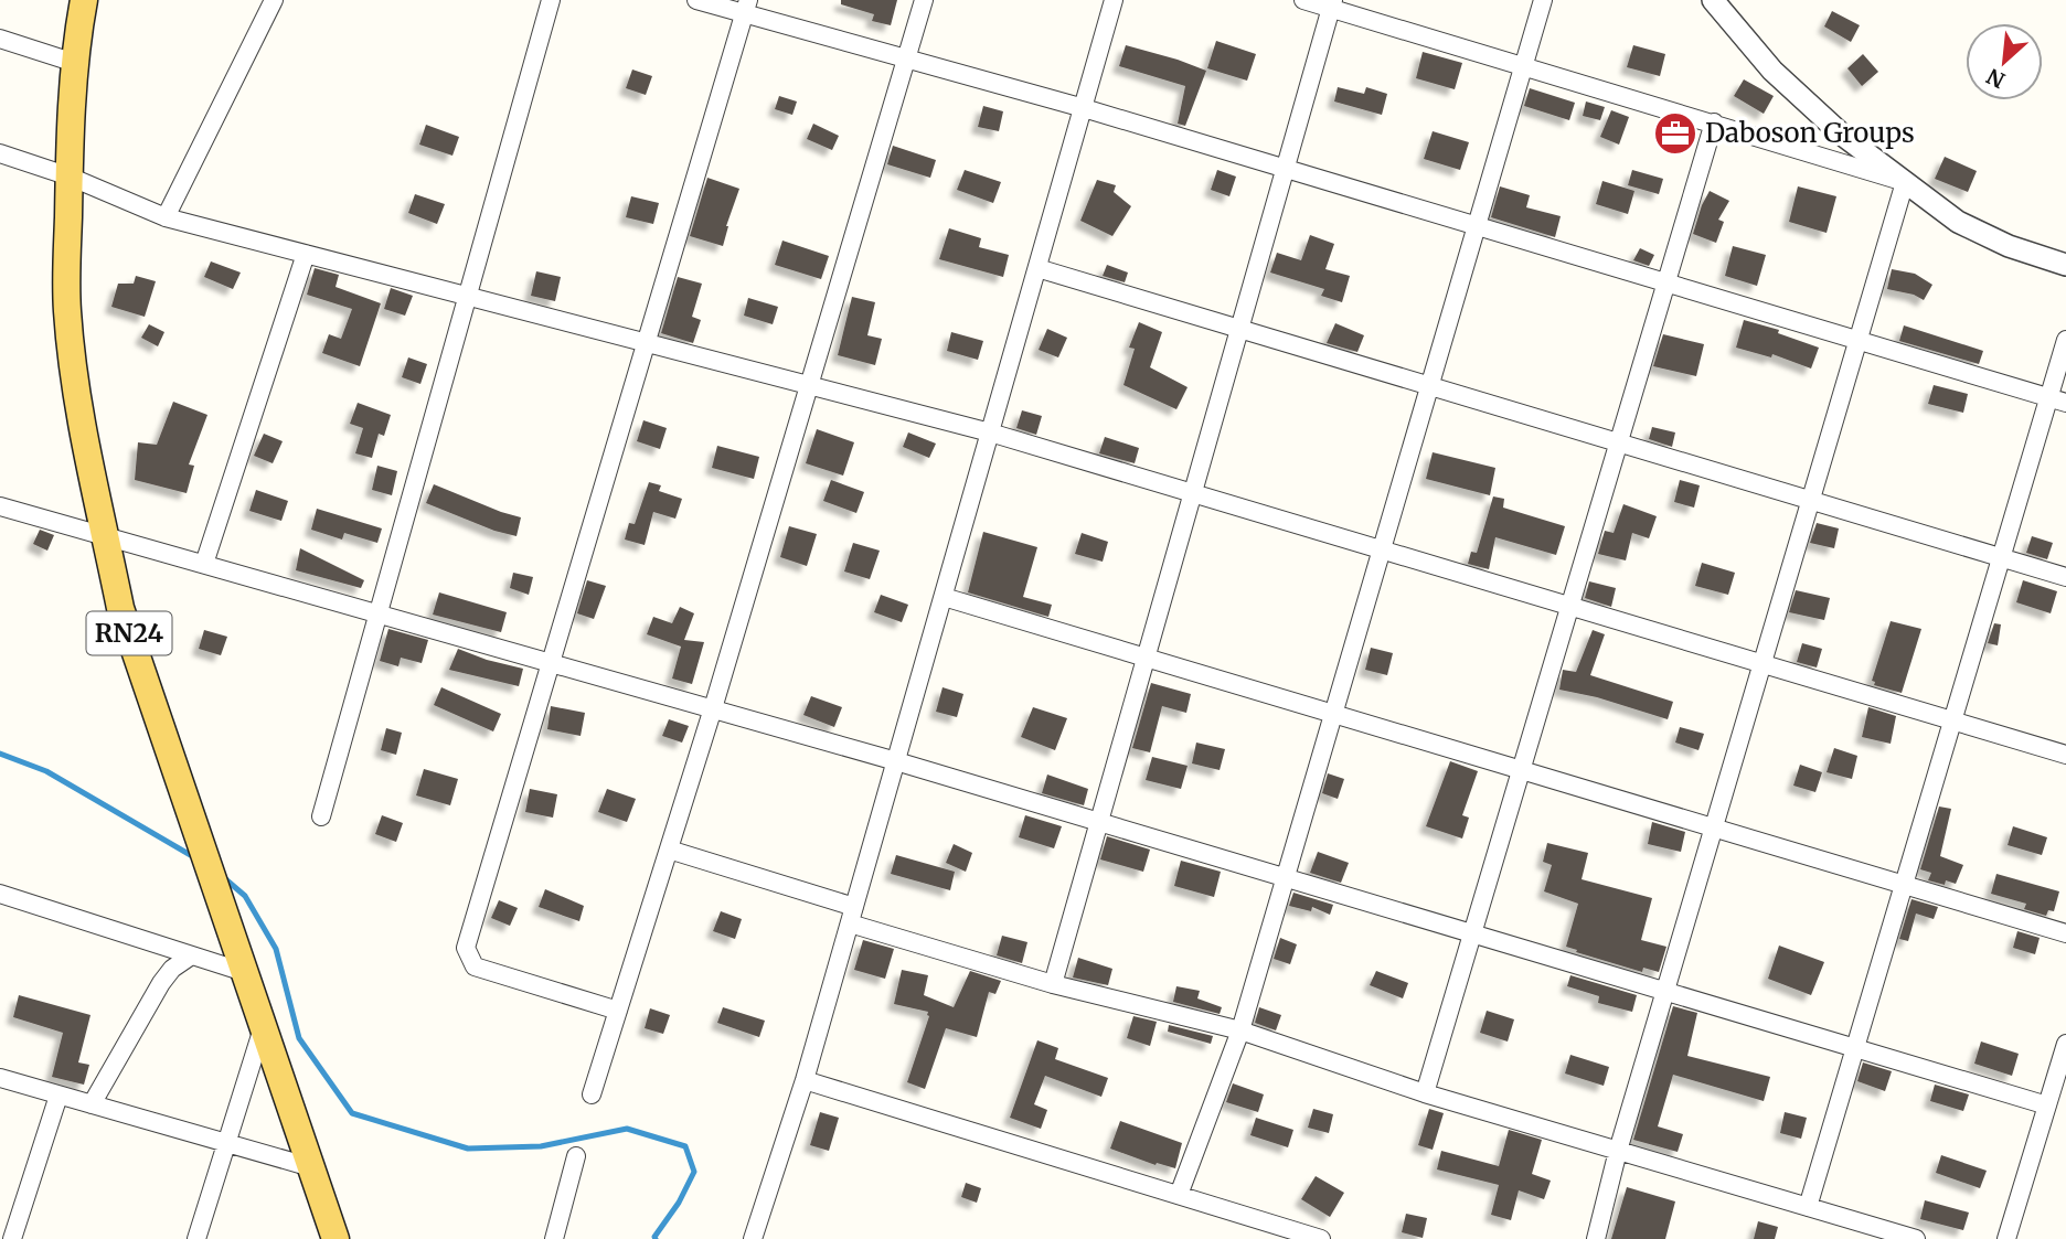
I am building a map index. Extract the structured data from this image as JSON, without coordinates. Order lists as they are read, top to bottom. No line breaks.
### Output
{"streets":{"main road":["RN24"]},"places":{"office":["Daboson Groups"]},"north":"bottom left"}
